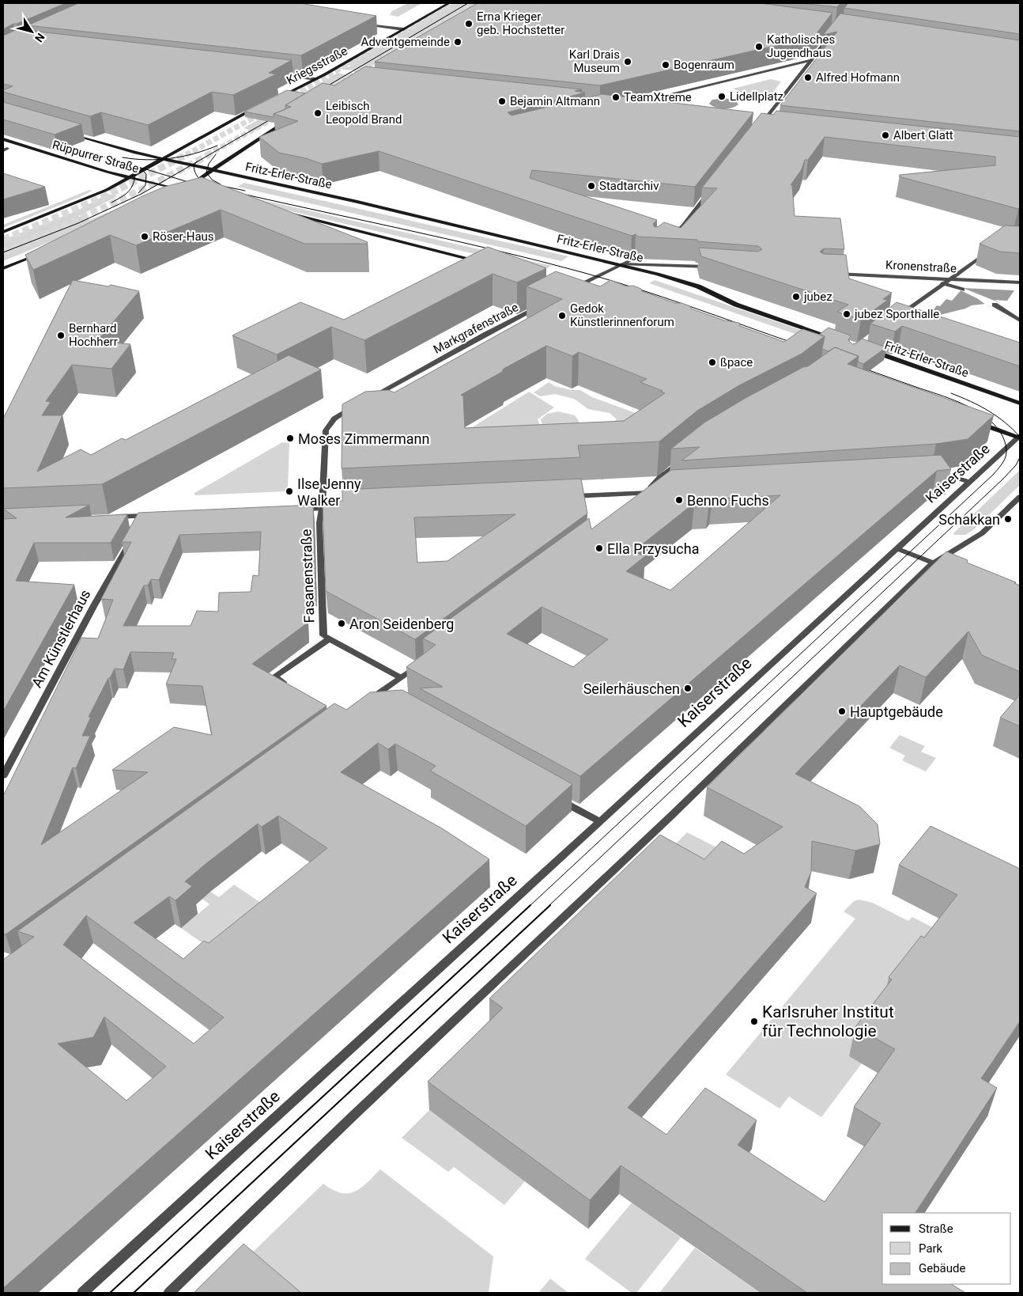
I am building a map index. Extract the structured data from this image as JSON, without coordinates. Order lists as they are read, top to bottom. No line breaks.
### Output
{"streets":{"main road":["Kriegsstraße","Rüppurrer Straße","Fritz-Erler-Straße"],"street":["Kronenstraße","Markgrafenstraße","Kaiserstraße","Fasanenstraße","Am Künstlerhaus"]},"crossings":[["Rüppurrer Straße","Fritz-Erler-Straße"],["Markgrafenstraße","Fasanenstraße"]],"places":["Erna Krieger geb. Hochstetter","Adventgemeinde","Katholisches Jugendhaus","Karl Drais Museum","Bogenraum","Alfred Hofmann","Lidellplatz","TeamXtreme","Bejamin Altmann","Leibisch Leopold Brand","Albert Glatt","Stadtarchiv","Röser-Haus","jubez","jubez Sporthalle","Gedok Künstlerinnenforum","Bernhard Hochherr","ßpace","Moses Zimmermann","Ilse Jenny Walker","Benno Fuchs","Schakkan","Ella Przysucha","Aron Seidenberg","Seilerhäuschen","Hauptgebäude","Karlsruher Institut für Technologie"],"legend":["Straße","Park","Gebäude"],"north":"bottom right"}
